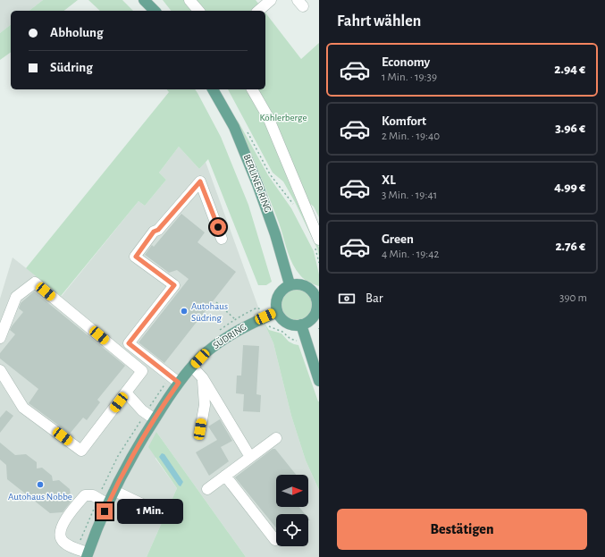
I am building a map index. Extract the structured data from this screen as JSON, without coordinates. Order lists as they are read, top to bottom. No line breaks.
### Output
{"streets":{"main road":["BERLINER RING","SÜDRING"]},"crossings":[["BERLINER RING","SÜDRING"]],"parks":["Köhlerberge"],"places":["Autohaus Südring","Autohaus Nobbe"],"north":"right","page":{"heading":"Fahrt wählen","banner":["Abholung","Südring"],"list":[{"name":"Economy","note":"1 Min. · 19:39","value":"2.94 €"},{"name":"Komfort","note":"2 Min. · 19:40","value":"3.96 €"},{"name":"XL","note":"3 Min. · 19:41","value":"4.99 €"},{"name":"Green","note":"4 Min. · 19:42","value":"2.76 €"}],"pay":["Bar","390 m"],"bubble":"1 Min.","buttons":"Bestätigen"}}
